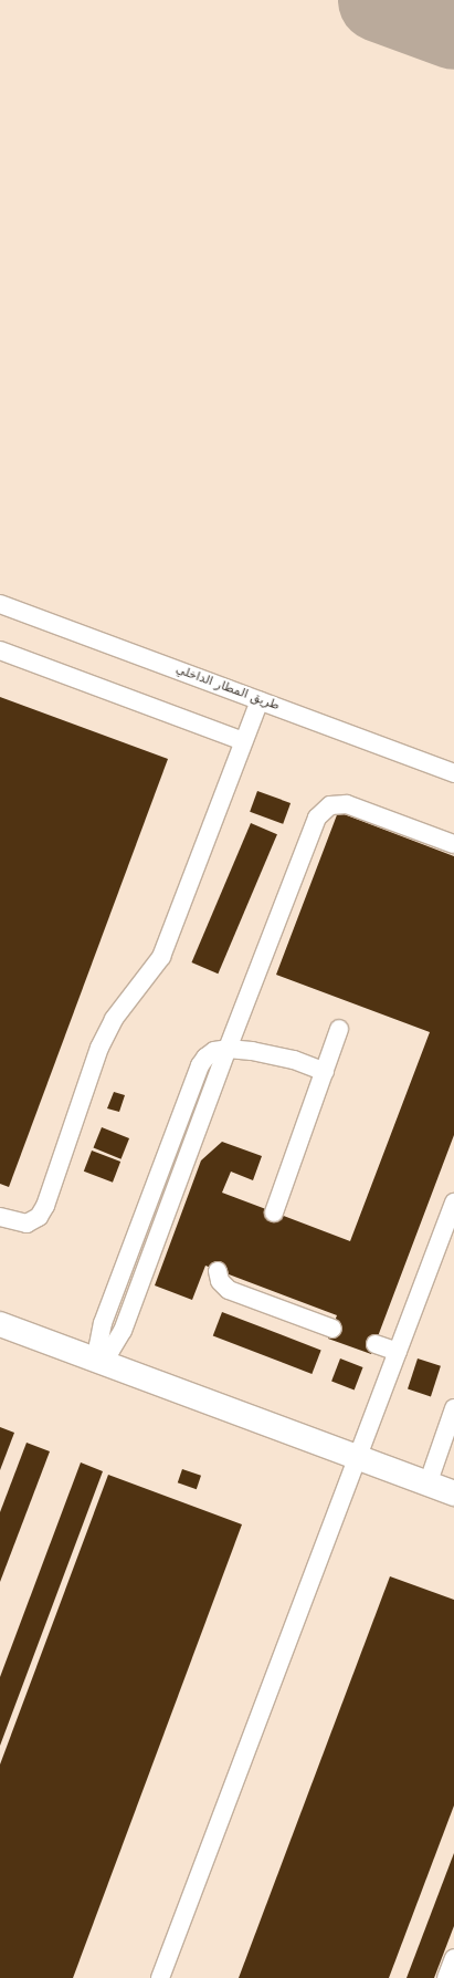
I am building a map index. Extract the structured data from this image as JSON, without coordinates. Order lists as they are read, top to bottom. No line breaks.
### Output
{"streets":{"lane":["طريق المطار الداخلي"]}}
